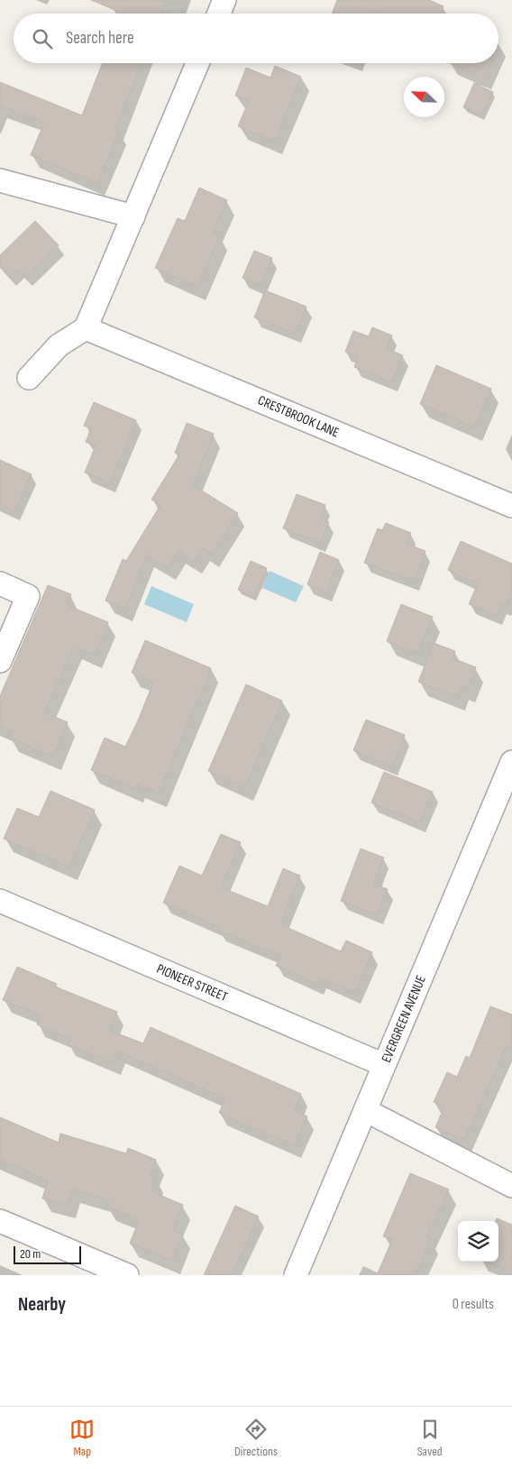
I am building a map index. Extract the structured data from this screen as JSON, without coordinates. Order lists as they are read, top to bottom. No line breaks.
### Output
{"streets":{"street":["CRESTBROOK LANE","PIONEER STREET","EVERGREEN AVENUE"]},"crossings":[["PIONEER STREET","EVERGREEN AVENUE"]],"scale_bar":"20 m","north":"top left","page":{"search":"Search here","scale":"20 m","heading":["Nearby","0 results"],"nav":["Map","Directions","Saved"]}}
